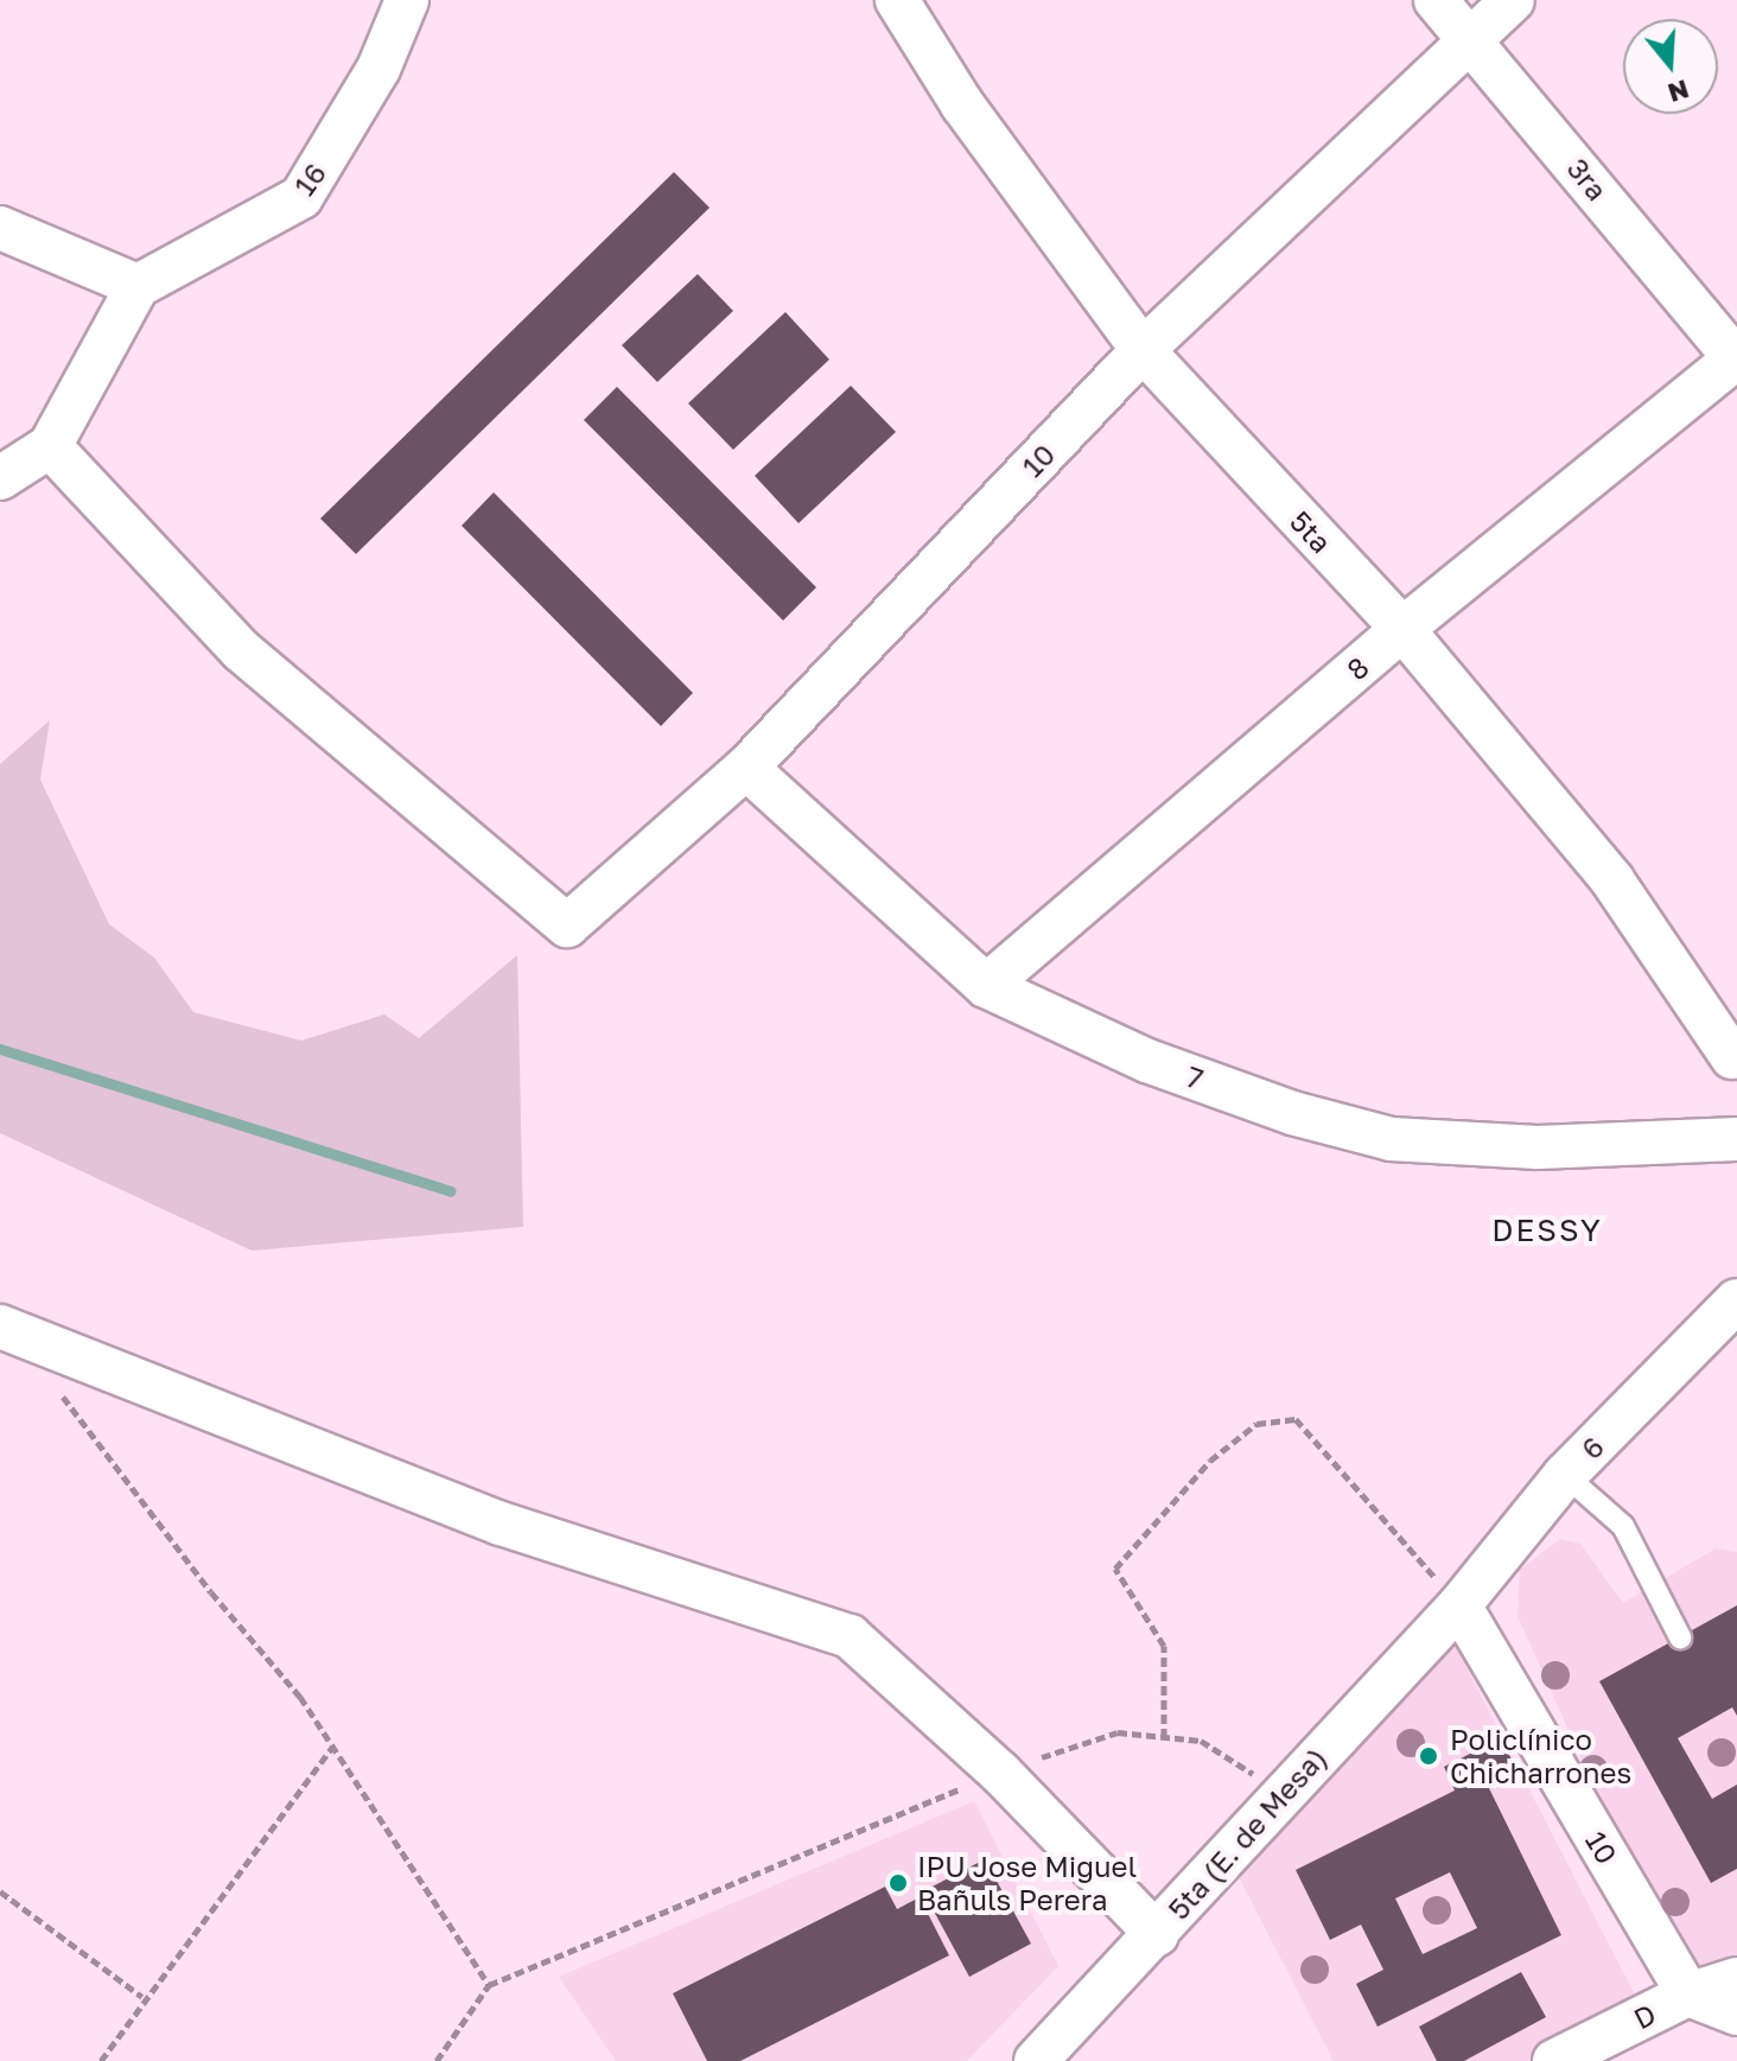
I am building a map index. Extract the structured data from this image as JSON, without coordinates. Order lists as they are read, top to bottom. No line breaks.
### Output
{"streets":{"street":["16","3ra","10","5ta","8","7","6","5ta (E. de Mesa)","D"]},"crossings":[["3ra","10"],["3ra","8"],["10","5ta"],["10","7"],["10","6"],["10","5ta (E. de Mesa)"],["10","D"],["5ta","8"],["8","7"],["6","5ta (E. de Mesa)"]],"districts":["DESSY"],"places":["Policlínico Chicharrones","IPU Jose Miguel Bañuls Perera"],"north":"bottom"}
